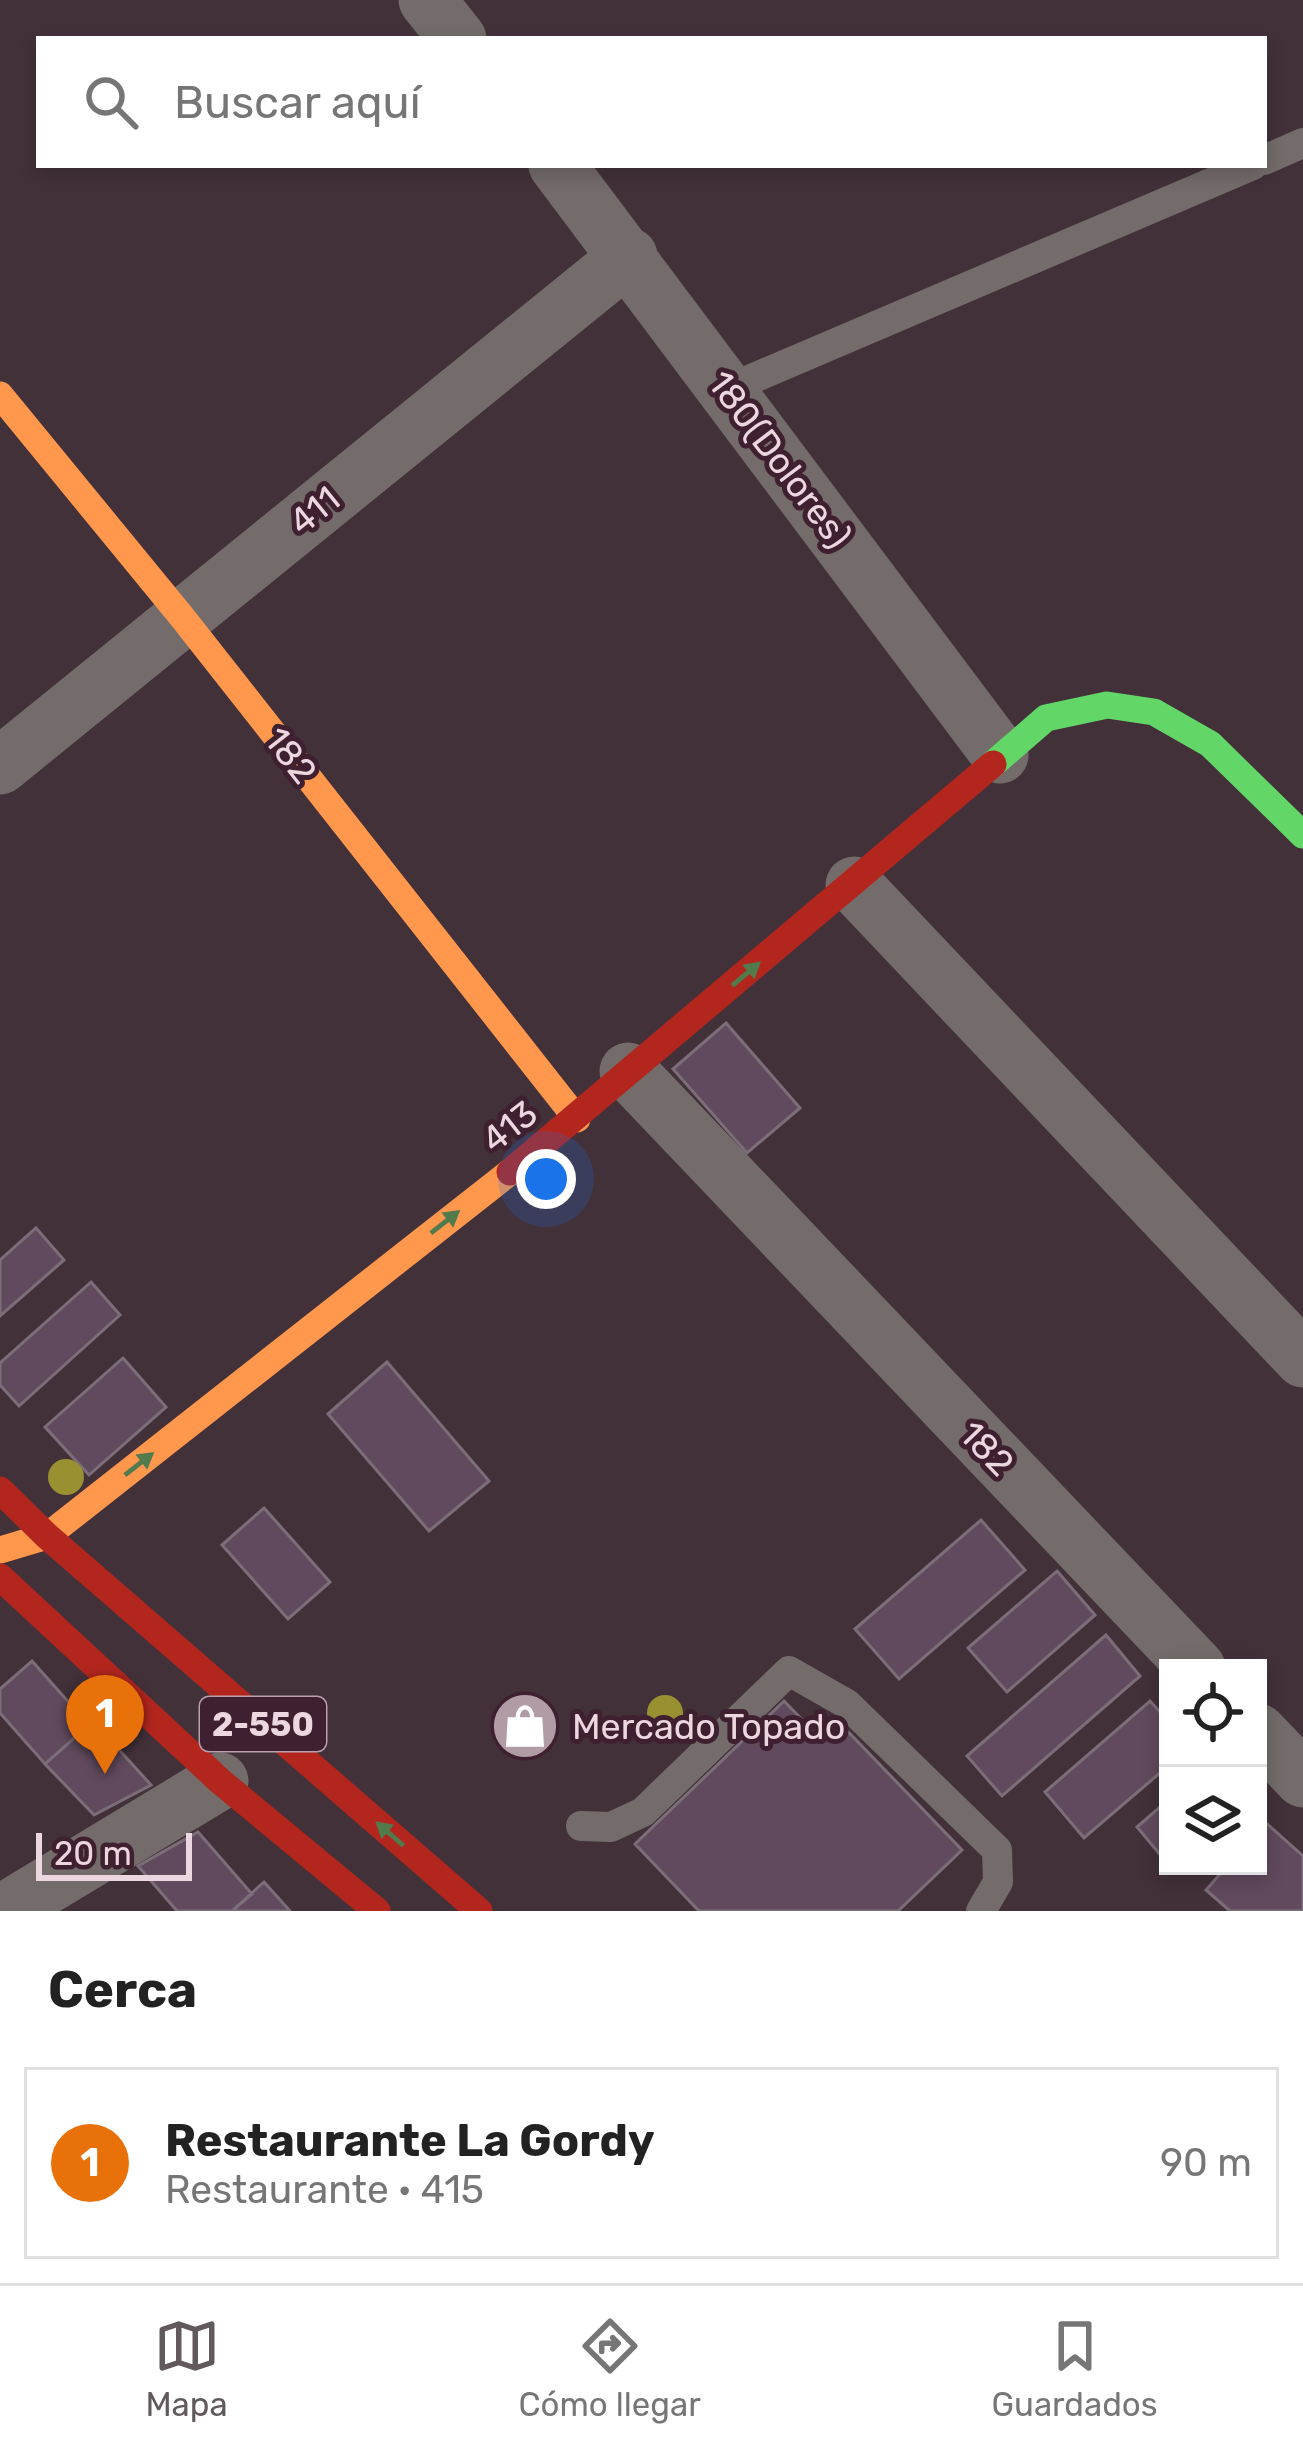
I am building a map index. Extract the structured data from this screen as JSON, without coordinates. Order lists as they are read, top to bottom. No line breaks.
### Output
{"streets":{"street":["180(Dolores)","411","182","413","2-550"]},"crossings":[["180(Dolores)","411"],["180(Dolores)","413"],["411","182"],["182","413"],["413","2-550"]],"one_way":["413"],"places":{"shop":["Mercado Topado"]},"scale_bar":"20 m","page":{"search":"Buscar aquí","pins":"1","scale":"20 m","heading":"Cerca","list":[{"mark":"1","name":"Restaurante La Gordy","note":"Restaurante · 415","value":"90 m"}],"nav":["Mapa","Cómo llegar","Guardados"]}}
